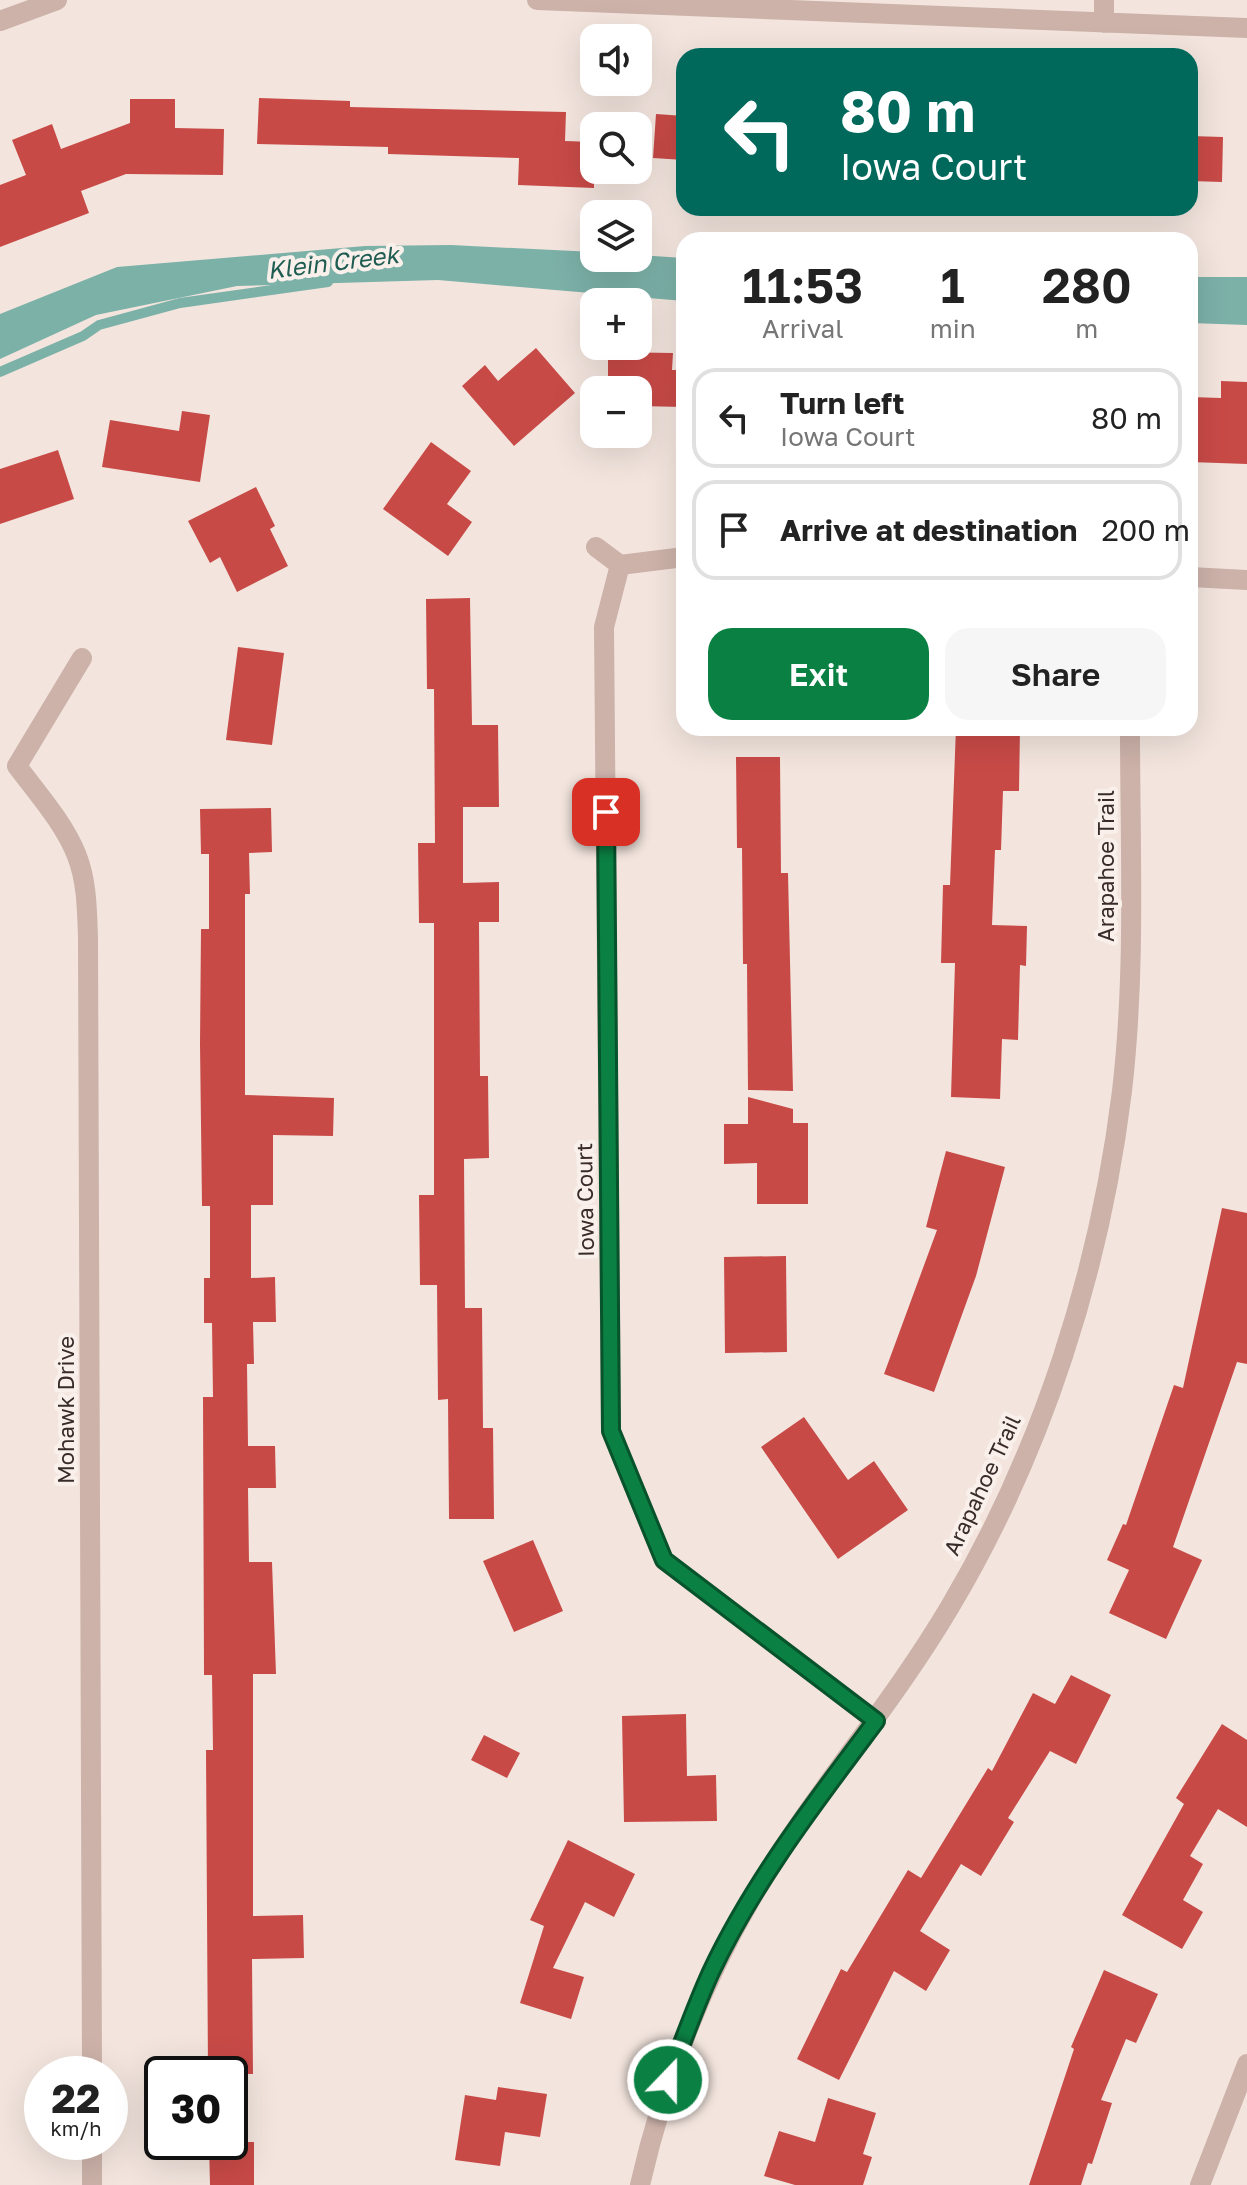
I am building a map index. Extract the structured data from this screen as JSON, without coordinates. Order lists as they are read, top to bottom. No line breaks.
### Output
{"streets":{"street":["Arapahoe Trail","Iowa Court","Mohawk Drive"]},"crossings":[["Arapahoe Trail","Iowa Court"]],"water":["Klein Creek"],"page":{"map_buttons":["+","−"],"turn":["80 m","Iowa Court"],"eta":["11:53","Arrival","1","min","280","m"],"list":[{"name":"Turn left","note":"Iowa Court","value":"80 m"},{"name":"Arrive at destination","value":"200 m"}],"buttons":["Exit","Share"],"speed":"22 km/h","limit":"30"}}
